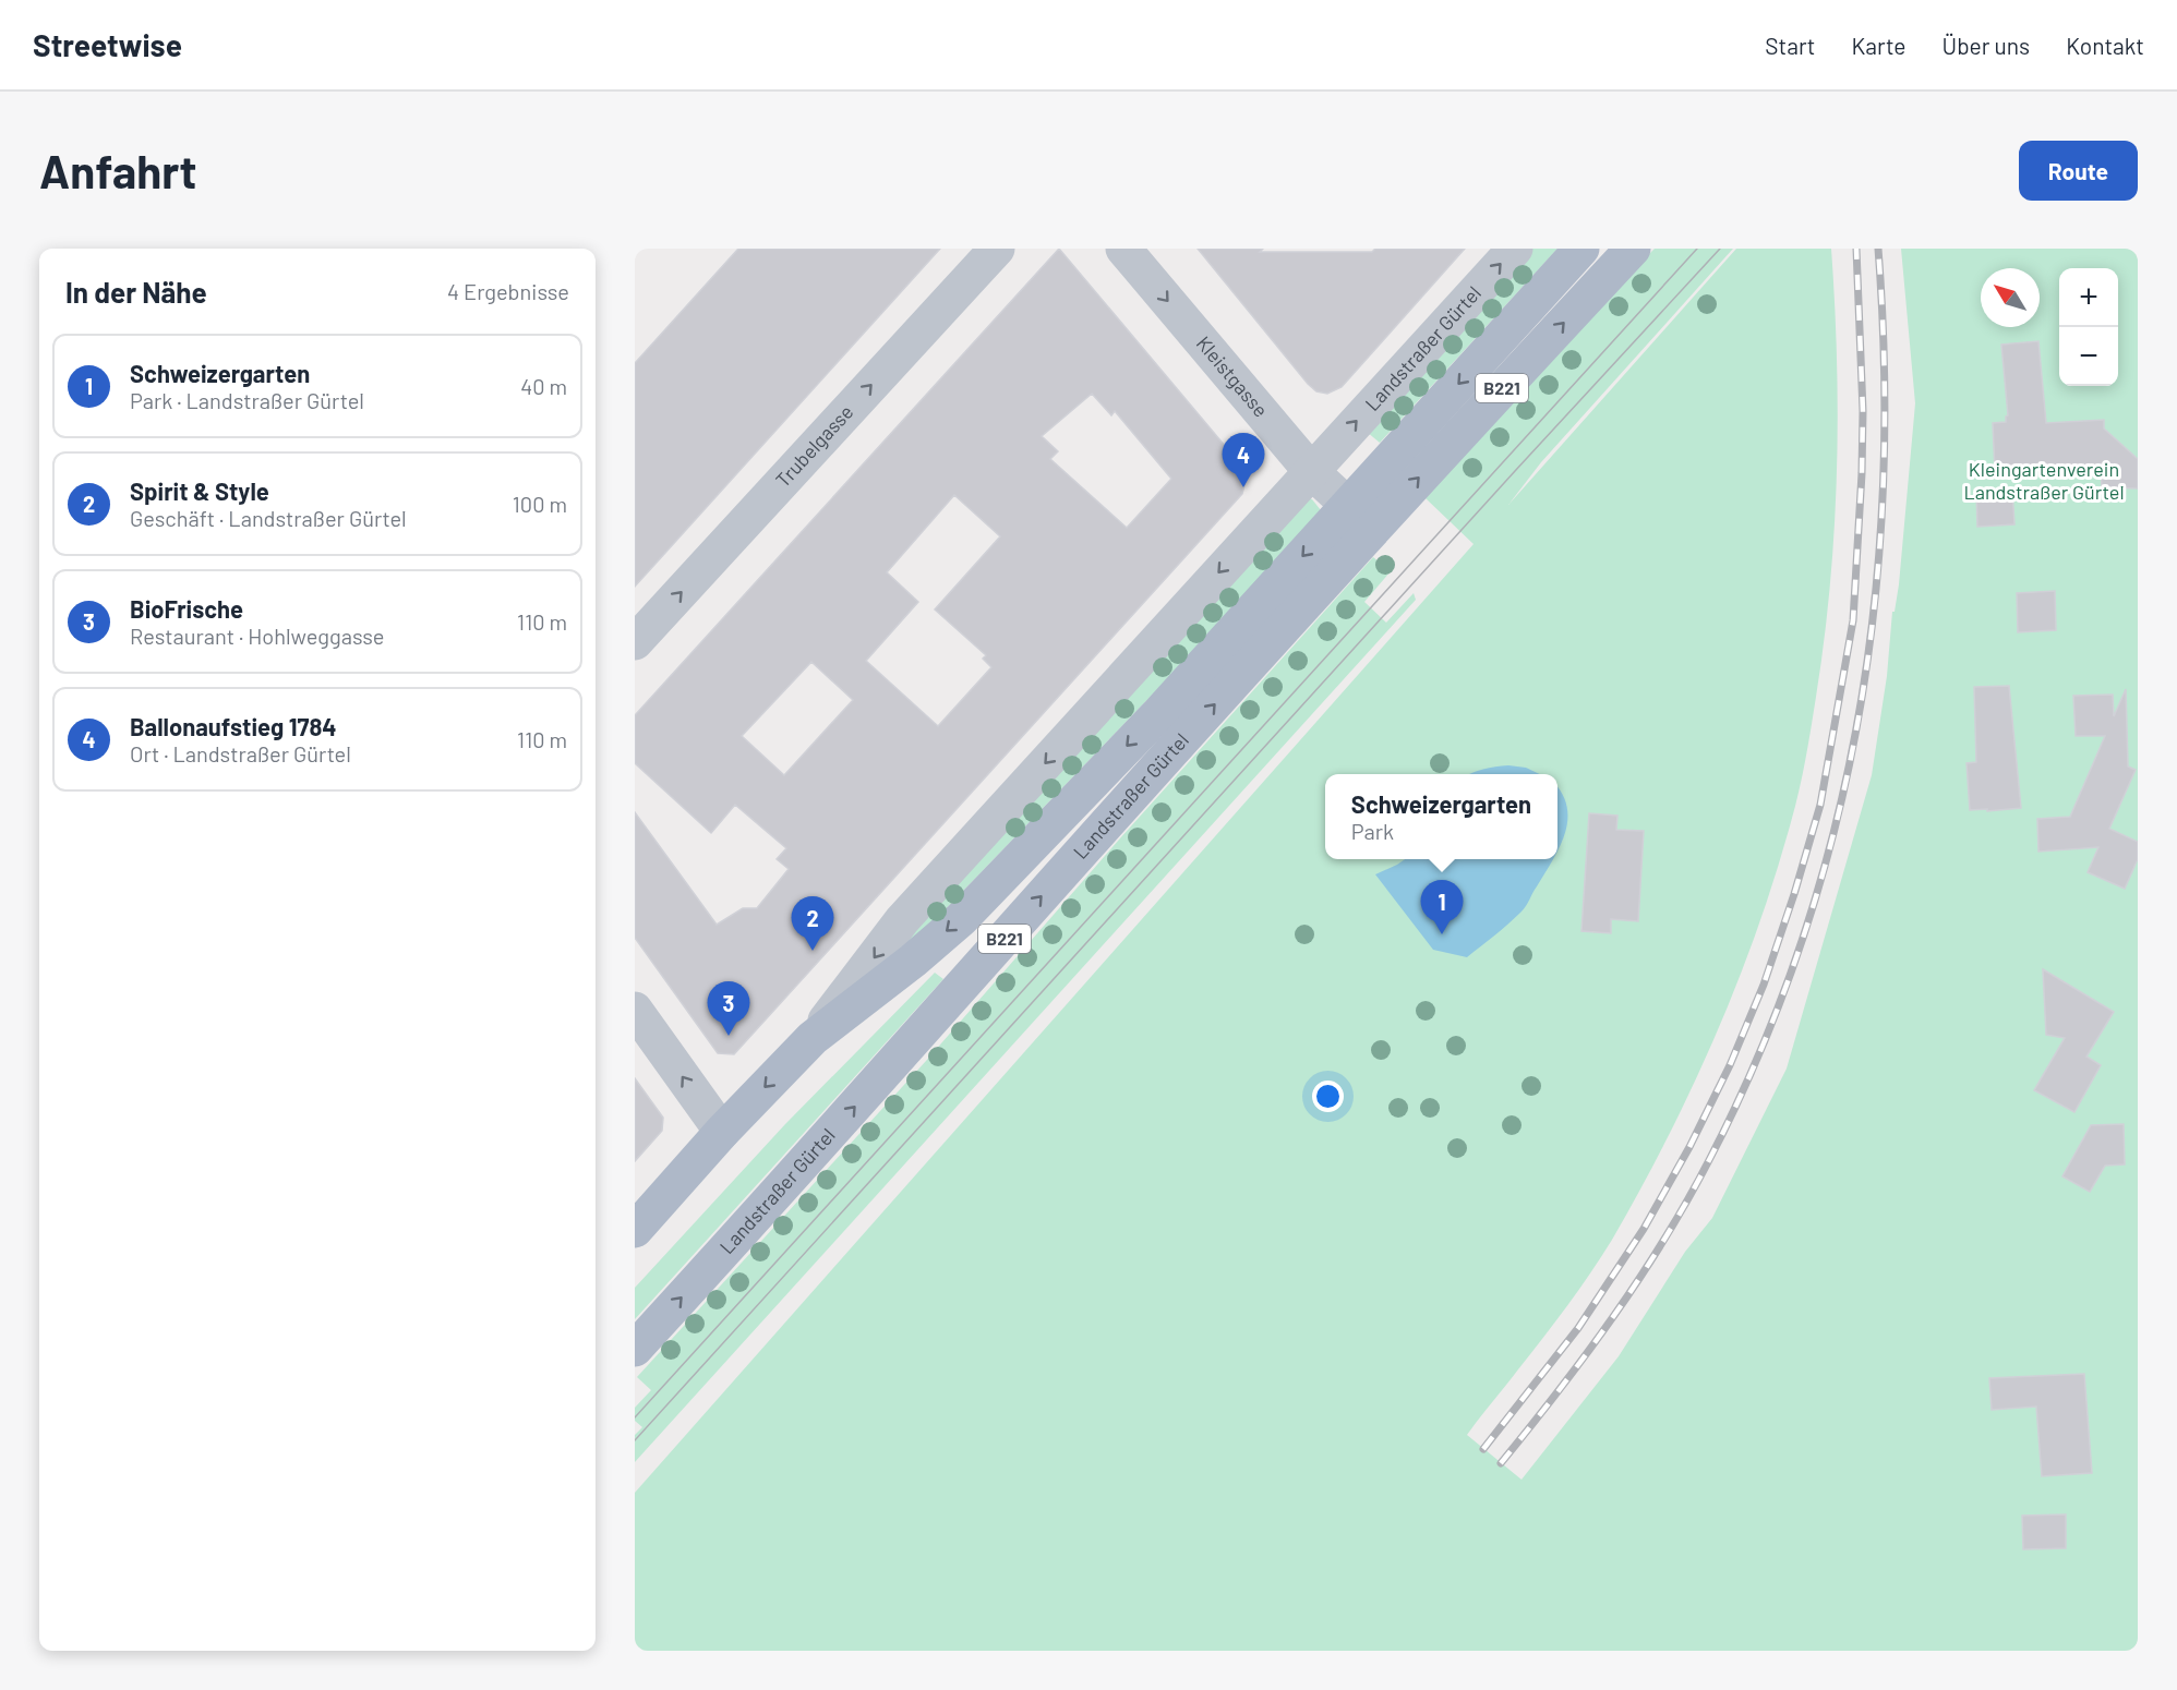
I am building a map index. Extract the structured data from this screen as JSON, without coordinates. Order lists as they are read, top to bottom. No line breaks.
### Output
{"streets":{"main road":["Landstraßer Gürtel","B221"],"street":["Kleistgasse","Trubelgasse"]},"crossings":[["Landstraßer Gürtel","Kleistgasse"]],"one_way":["Kleistgasse","Trubelgasse"],"parks":["Kleingartenverein Landstraßer Gürtel"],"north":"top left","page":{"header":"Streetwise","nav":["Start","Karte","Über uns","Kontakt"],"buttons":"Route","title":"Anfahrt","heading":["In der Nähe","4 Ergebnisse"],"map_buttons":["+","−"],"list":[{"mark":"1","name":"Schweizergarten","note":"Park · Landstraßer Gürtel","value":"40 m"},{"mark":"2","name":"Spirit & Style","note":"Geschäft · Landstraßer Gürtel","value":"100 m"},{"mark":"3","name":"BioFrische","note":"Restaurant · Hohlweggasse","value":"110 m"},{"mark":"4","name":"Ballonaufstieg 1784","note":"Ort · Landstraßer Gürtel","value":"110 m"}],"pins":["4","1","2","3"],"popup":["Schweizergarten","Park"]}}
